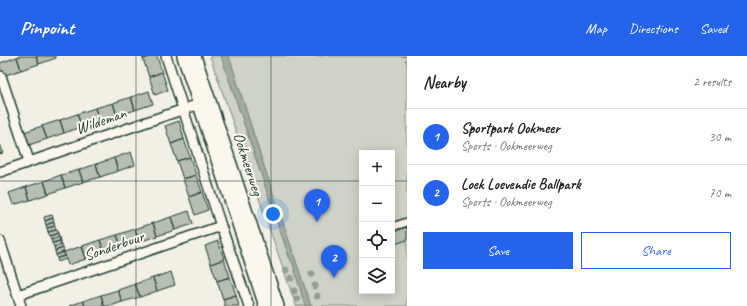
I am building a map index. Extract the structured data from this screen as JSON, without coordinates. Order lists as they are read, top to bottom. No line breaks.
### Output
{"streets":{"main road":["Ookmeerweg"],"street":["Wildeman","Sonderbuur"]},"crossings":[["Wildeman","Ookmeerweg"]],"page":{"header":"Pinpoint","nav":["Map","Directions","Saved"],"heading":["Nearby","2 results"],"list":[{"mark":"1","name":"Sportpark Ookmeer","note":"Sports · Ookmeerweg","value":"30 m"},{"mark":"2","name":"Loek Loevendie Ballpark","note":"Sports · Ookmeerweg","value":"70 m"}],"map_buttons":["+","−"],"pins":["1","2"],"buttons":["Save","Share"]}}
